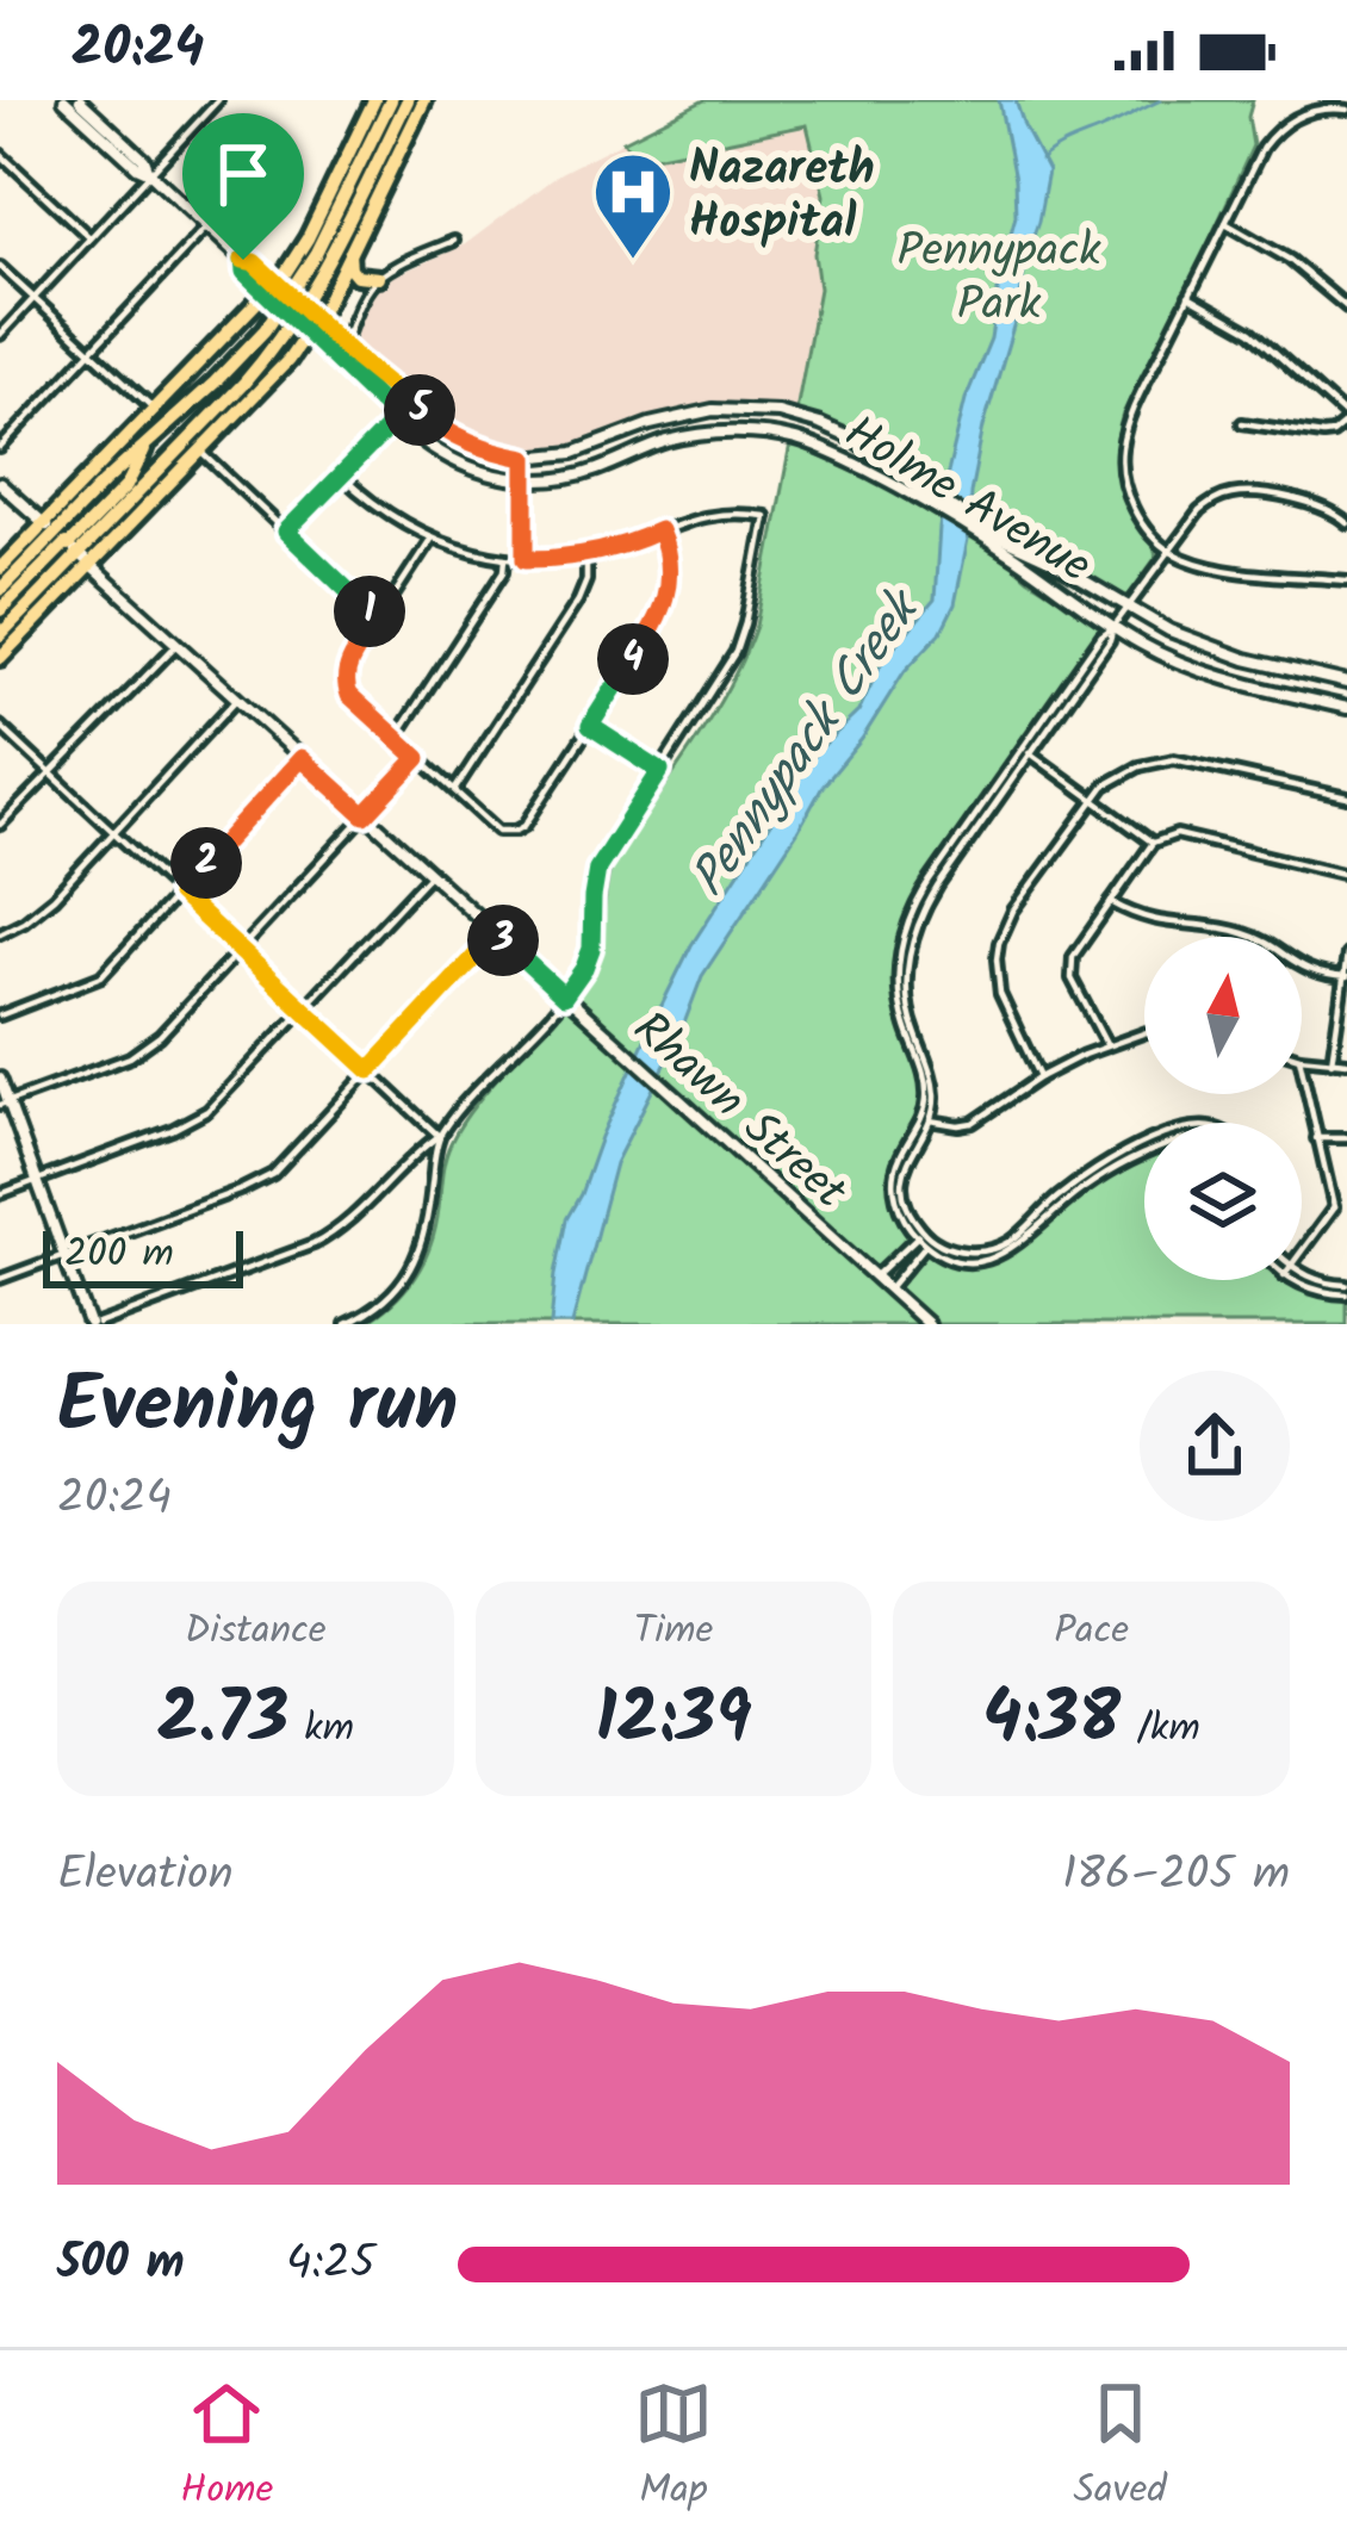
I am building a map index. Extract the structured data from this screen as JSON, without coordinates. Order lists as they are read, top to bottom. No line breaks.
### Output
{"streets":{"main road":["Holme Avenue","Rhawn Street"]},"water":["Pennypack Creek"],"parks":["Pennypack Park"],"places":{"hospital":["Nazareth Hospital"]},"scale_bar":"200 m","north":"top","page":{"status":"20:24","pins":["5","1","4","2","3"],"scale":"200 m","heading":["Evening run","20:24"],"stats":[["Distance","2.73 km"],["Time","12:39"],["Pace","4:38 /km"]],"chart":["Elevation","186–205 m"],"list":[{"name":"500 m","note":"4:25"}],"tabs":["Home","Map","Saved"]}}
